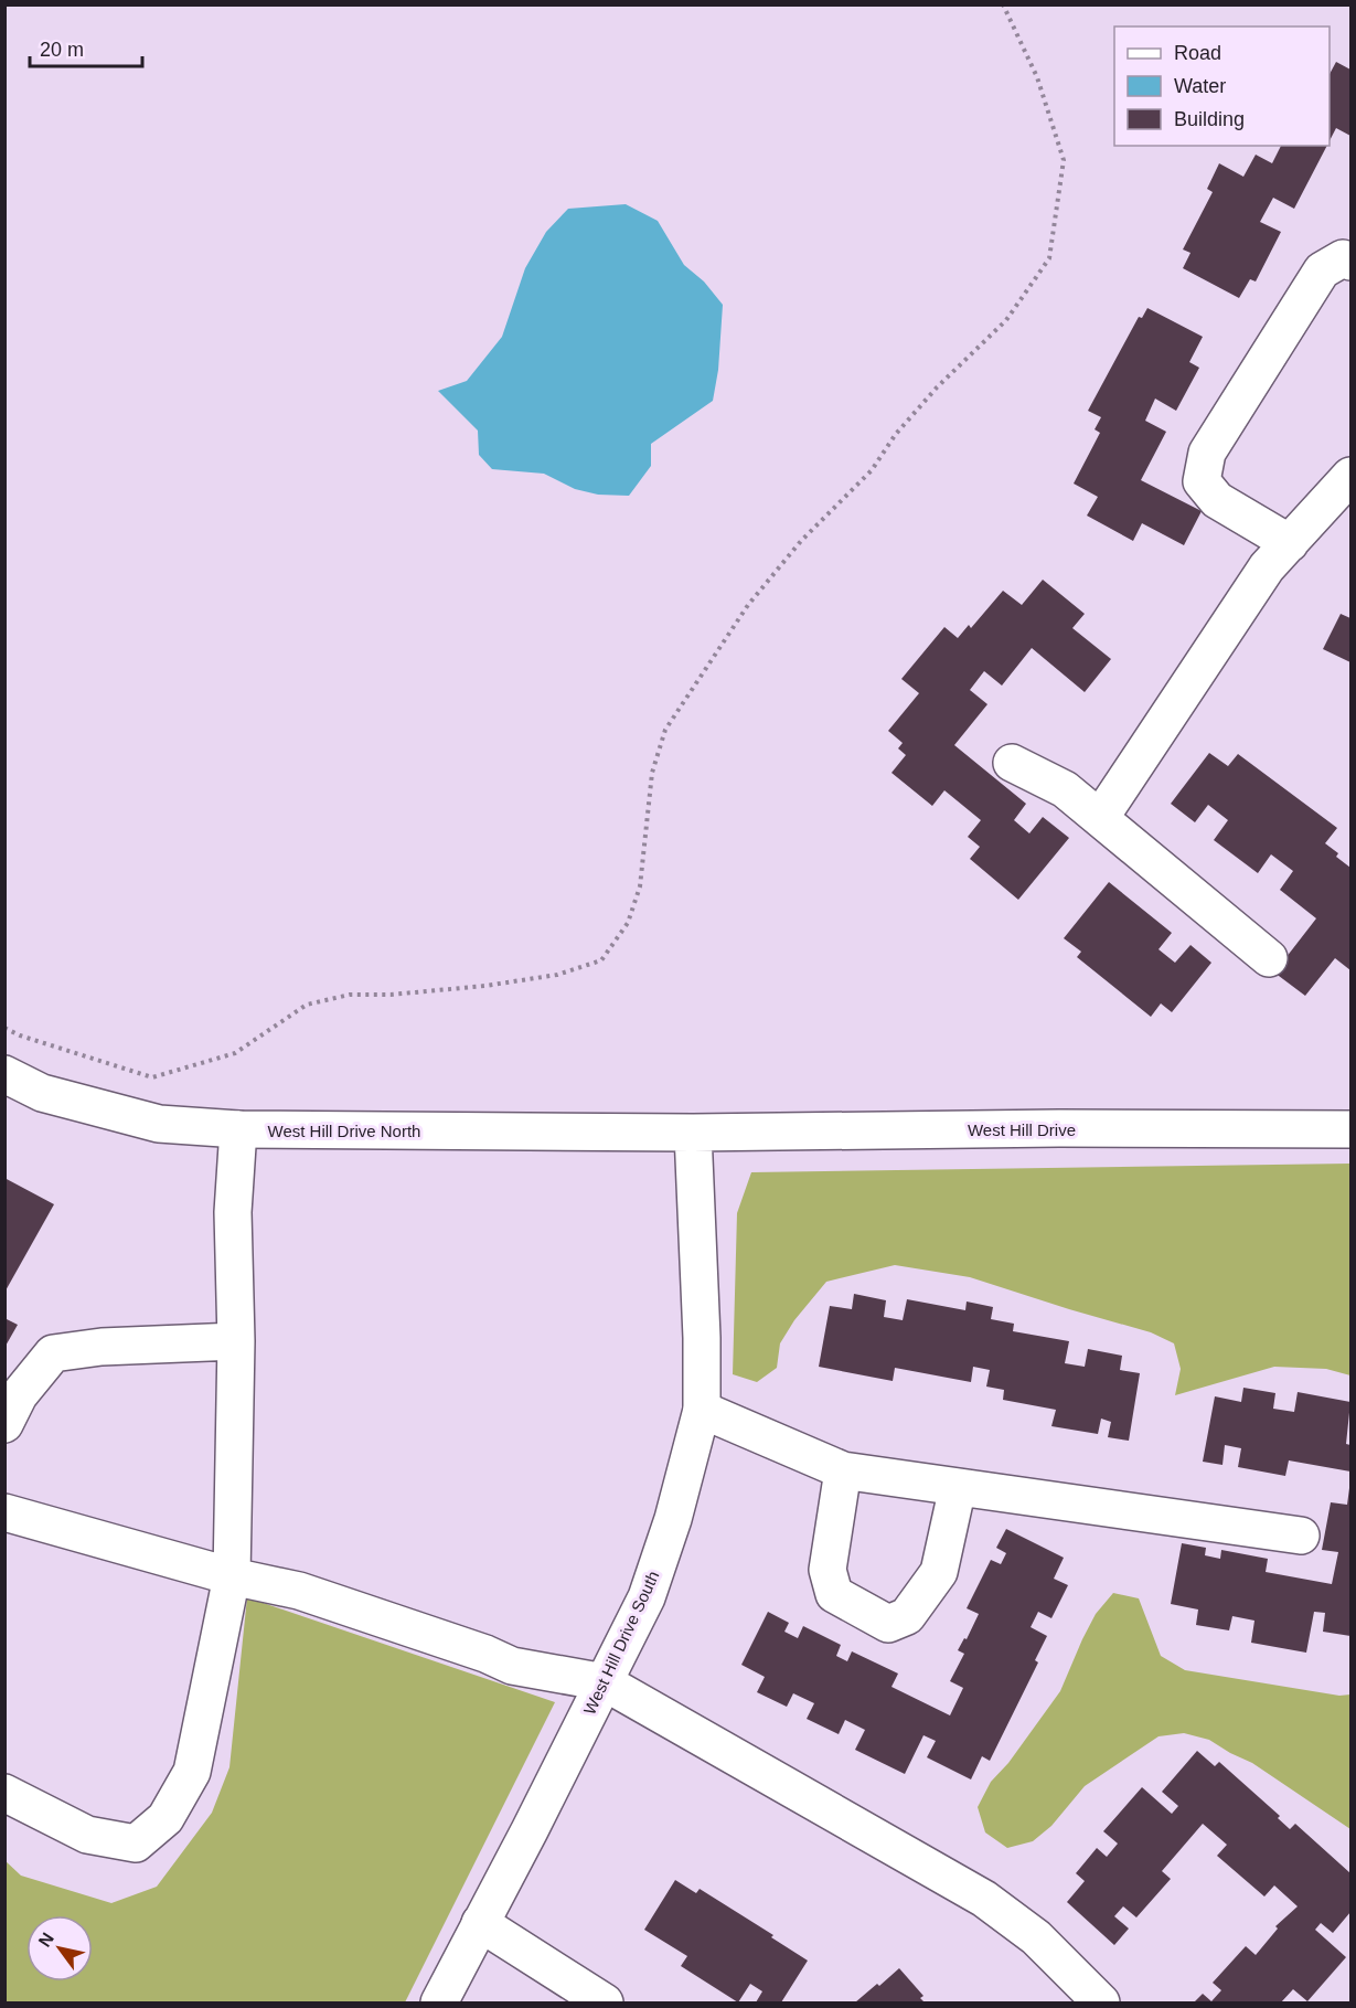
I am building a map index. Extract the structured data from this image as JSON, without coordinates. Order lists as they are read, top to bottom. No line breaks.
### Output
{"streets":{"street":["West Hill Drive","West Hill Drive North","West Hill Drive South"]},"crossings":[["West Hill Drive","West Hill Drive North"],["West Hill Drive","West Hill Drive South"],["West Hill Drive North","West Hill Drive South"]],"legend":["Road","Water","Building"],"scale_bar":"20 m","north":"top left"}
